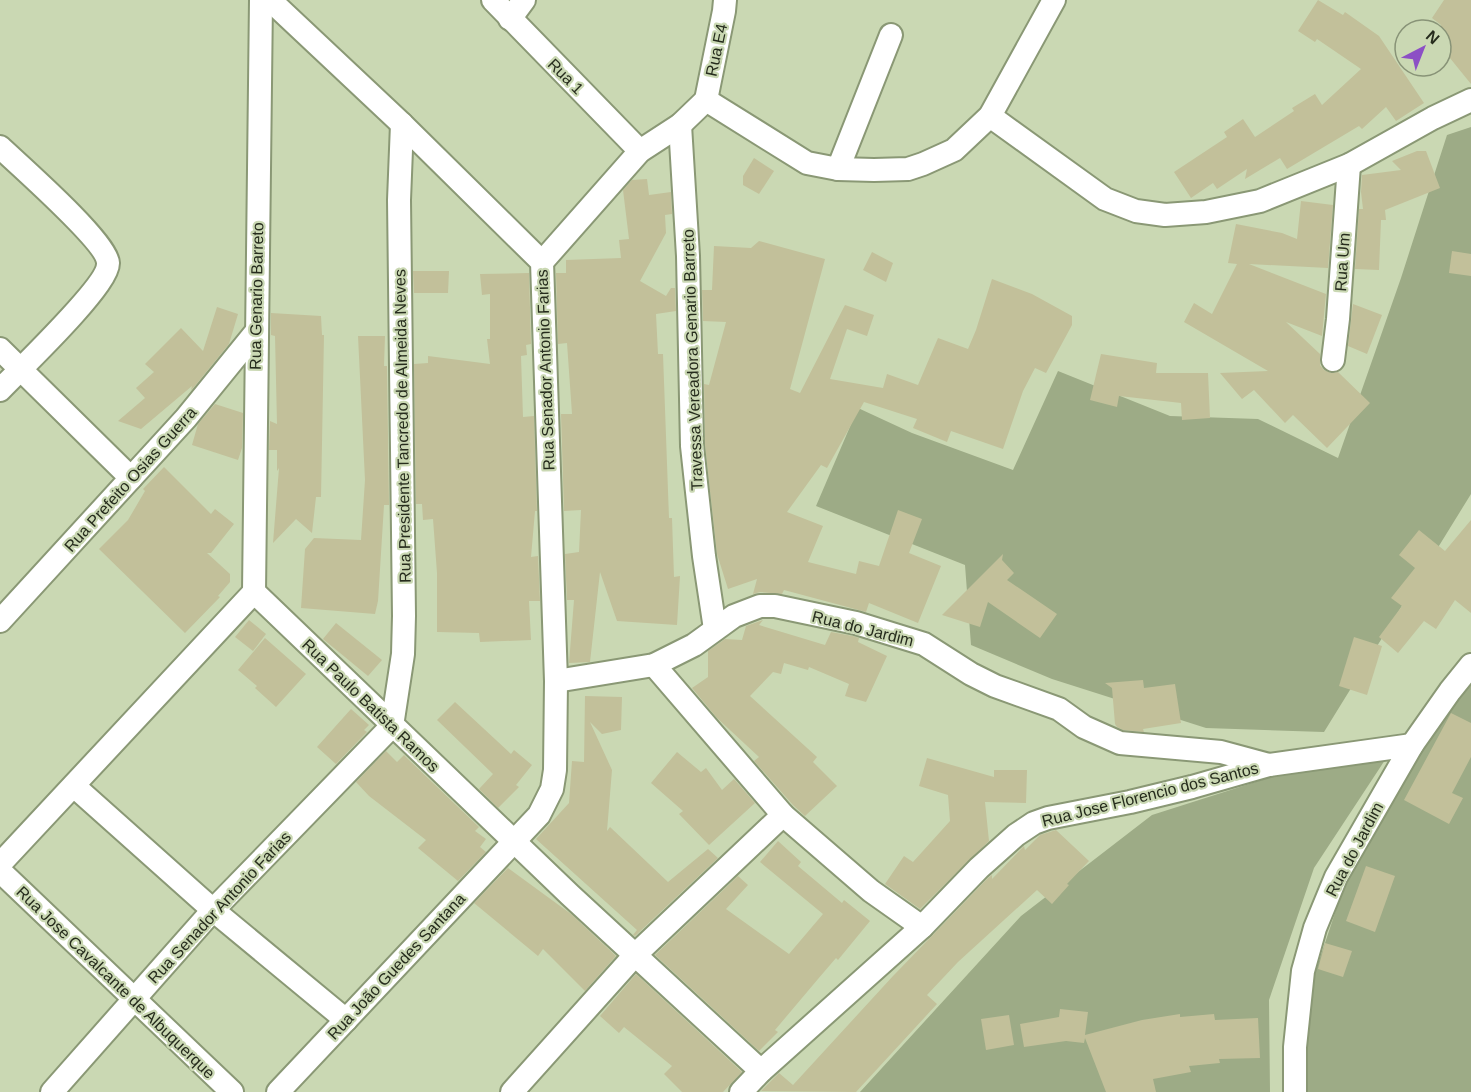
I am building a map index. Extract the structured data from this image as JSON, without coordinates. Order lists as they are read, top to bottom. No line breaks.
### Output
{"streets":{"street":["Rua E4","Rua 1","Rua Um","Rua Genario Barreto","Travessa Vereadora Genario Barreto","Rua Senador Antonio Farias","Rua Presidente Tancredo de Almeida Neves","Rua Prefeito Osias Guerra","Rua do Jardim","Rua Paulo Batista Ramos","Rua Jose Florencio dos Santos","Rua João Guedes Santana","Rua Jose Cavalcante de Albuquerque"]},"crossings":[["Rua Genario Barreto","Rua Prefeito Osias Guerra"],["Rua Genario Barreto","Rua Paulo Batista Ramos"],["Travessa Vereadora Genario Barreto","Rua do Jardim"],["Rua Senador Antonio Farias","Rua Presidente Tancredo de Almeida Neves"],["Rua Senador Antonio Farias","Rua do Jardim"],["Rua Senador Antonio Farias","Rua Paulo Batista Ramos"],["Rua Senador Antonio Farias","Rua João Guedes Santana"],["Rua Senador Antonio Farias","Rua Jose Cavalcante de Albuquerque"],["Rua Presidente Tancredo de Almeida Neves","Rua Paulo Batista Ramos"],["Rua do Jardim","Rua Jose Florencio dos Santos"],["Rua Paulo Batista Ramos","Rua Jose Florencio dos Santos"],["Rua Paulo Batista Ramos","Rua João Guedes Santana"]],"north":"top right"}
